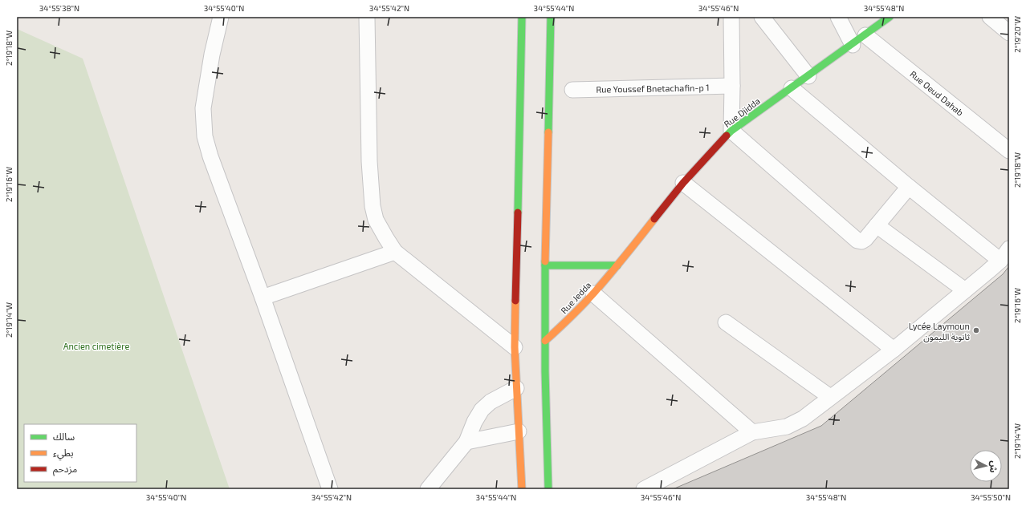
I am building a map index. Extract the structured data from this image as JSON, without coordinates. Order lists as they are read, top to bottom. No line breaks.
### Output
{"streets":{"main road":["Rue Djidda","Rue Jedda"],"street":["Rue Youssef Bnetachafin-p 1","Rue Oeud Dahab"]},"crossings":[["Rue Oeud Dahab","Rue Djidda"],["Rue Djidda","Rue Jedda"]],"parks":["Ancien cimetière"],"places":["Lycée Laymoun ثانوية الليمون"],"legend":["سالك","بطيء","مزدحم"],"north":"right","coordinates":["34°55'38\"N","34°55'40\"N","34°55'42\"N","34°55'44\"N","34°55'46\"N","34°55'48\"N","2°19'20\"W","2°19'18\"W","2°19'16\"W","2°19'14\"W","34°55'50\"N"]}
